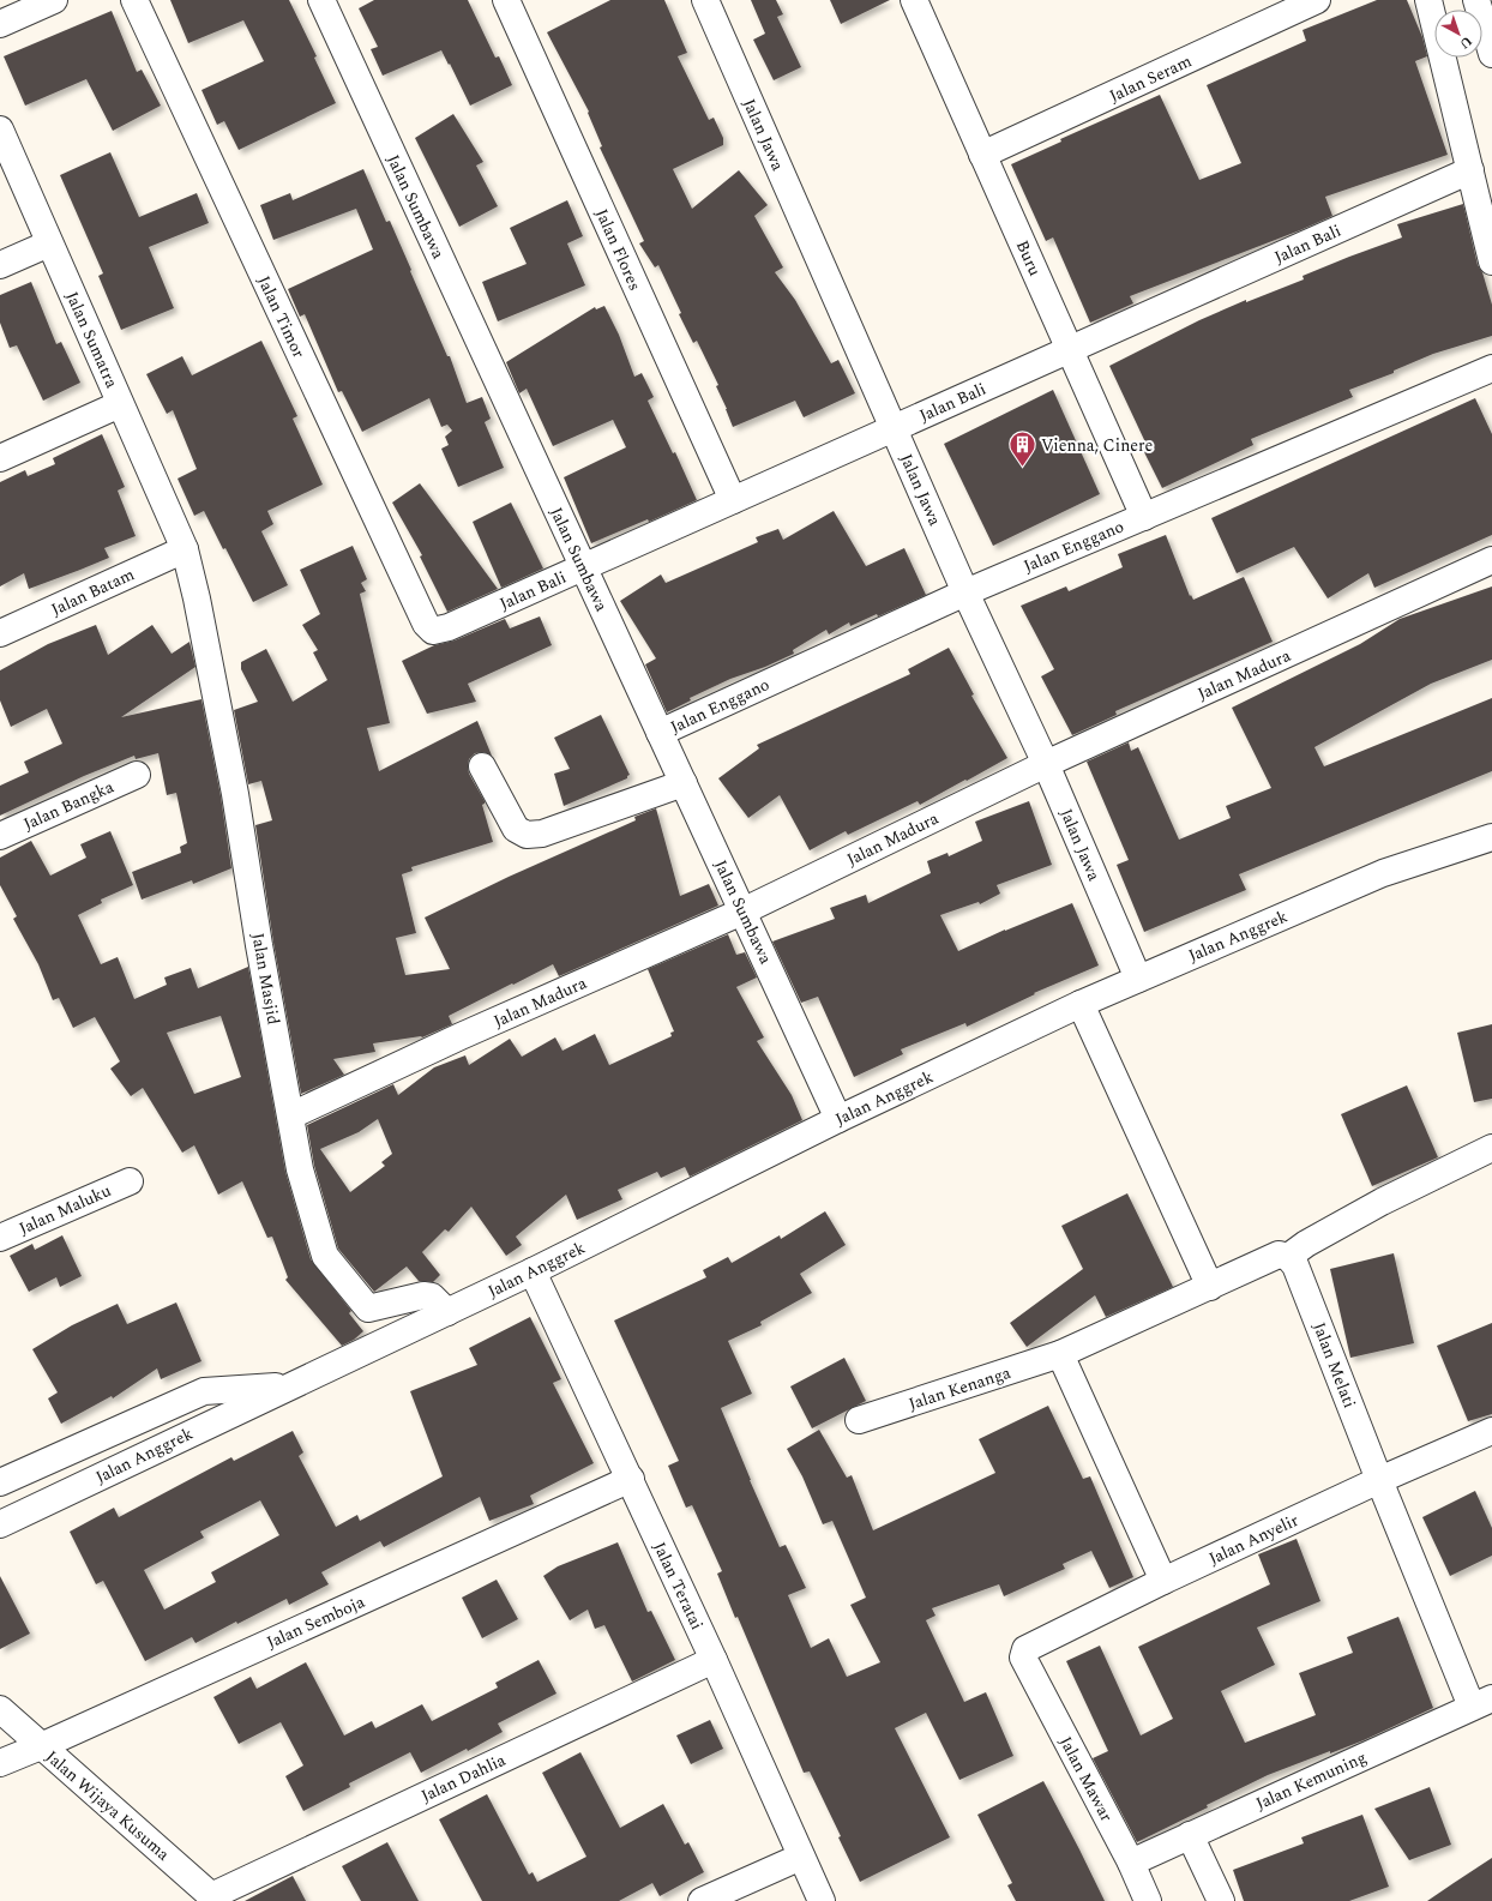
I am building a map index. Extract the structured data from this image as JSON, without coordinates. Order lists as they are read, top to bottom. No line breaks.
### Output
{"streets":{"street":["Jalan Seram","Jalan Jawa","Jalan Sumbawa","Jalan Bali","Jalan Flores","Buru","Jalan Timor","Jalan Sumatra","Jalan Enggano","Jalan Batam","Jalan Madura","Jalan Bangka","Jalan Anggrek","Jalan Masjid","Jalan Maluku","Jalan Melati","Jalan Kenanga","Jalan Anyelir","Jalan Teratai","Jalan Semboja","Jalan Dahlia","Jalan Mawar","Jalan Kemuning","Jalan Wijaya Kusuma"]},"crossings":[["Jalan Seram","Buru"],["Jalan Jawa","Jalan Bali"],["Jalan Jawa","Jalan Enggano"],["Jalan Jawa","Jalan Madura"],["Jalan Jawa","Jalan Anggrek"],["Jalan Sumbawa","Jalan Bali"],["Jalan Sumbawa","Jalan Enggano"],["Jalan Sumbawa","Jalan Madura"],["Jalan Sumbawa","Jalan Anggrek"],["Jalan Bali","Jalan Flores"],["Jalan Bali","Buru"],["Jalan Bali","Jalan Timor"],["Buru","Jalan Enggano"],["Jalan Sumatra","Jalan Batam"],["Jalan Sumatra","Jalan Masjid"],["Jalan Batam","Jalan Masjid"],["Jalan Madura","Jalan Masjid"],["Jalan Anggrek","Jalan Masjid"],["Jalan Anggrek","Jalan Teratai"],["Jalan Melati","Jalan Anyelir"],["Jalan Melati","Jalan Kemuning"],["Jalan Anyelir","Jalan Mawar"],["Jalan Teratai","Jalan Semboja"],["Jalan Teratai","Jalan Dahlia"],["Jalan Semboja","Jalan Wijaya Kusuma"],["Jalan Dahlia","Jalan Wijaya Kusuma"],["Jalan Mawar","Jalan Kemuning"]],"places":{"building":["Vienna, Cinere"]},"north":"bottom right"}
